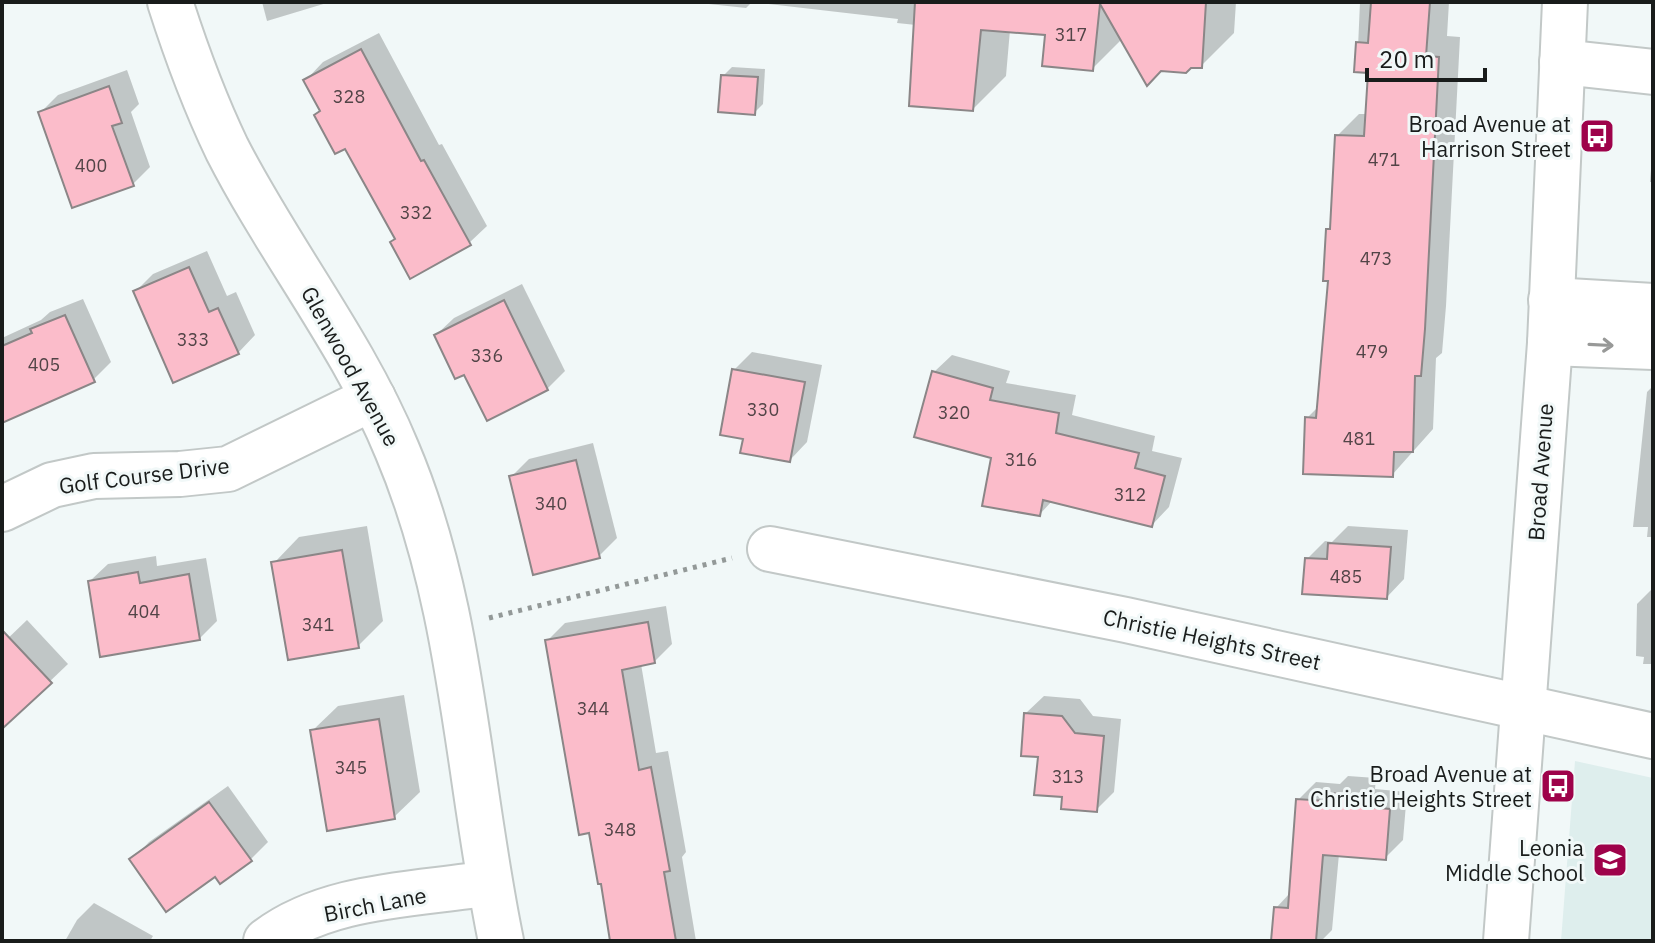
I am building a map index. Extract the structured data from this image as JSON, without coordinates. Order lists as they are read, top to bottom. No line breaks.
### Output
{"streets":{"street":["Glenwood Avenue","Broad Avenue","Golf Course Drive","Christie Heights Street","Birch Lane"]},"crossings":[["Glenwood Avenue","Golf Course Drive"],["Glenwood Avenue","Birch Lane"],["Broad Avenue","Christie Heights Street"]],"places":{"bus stop":["Broad Avenue at Harrison Street","Broad Avenue at Christie Heights Street"],"school or university":["Leonia Middle School"]},"house_numbers":["317","328","471","400","332","473","333","479","336","405","330","320","481","316","312","340","485","404","341","344","345","313","348"],"scale_bar":"20 m"}
